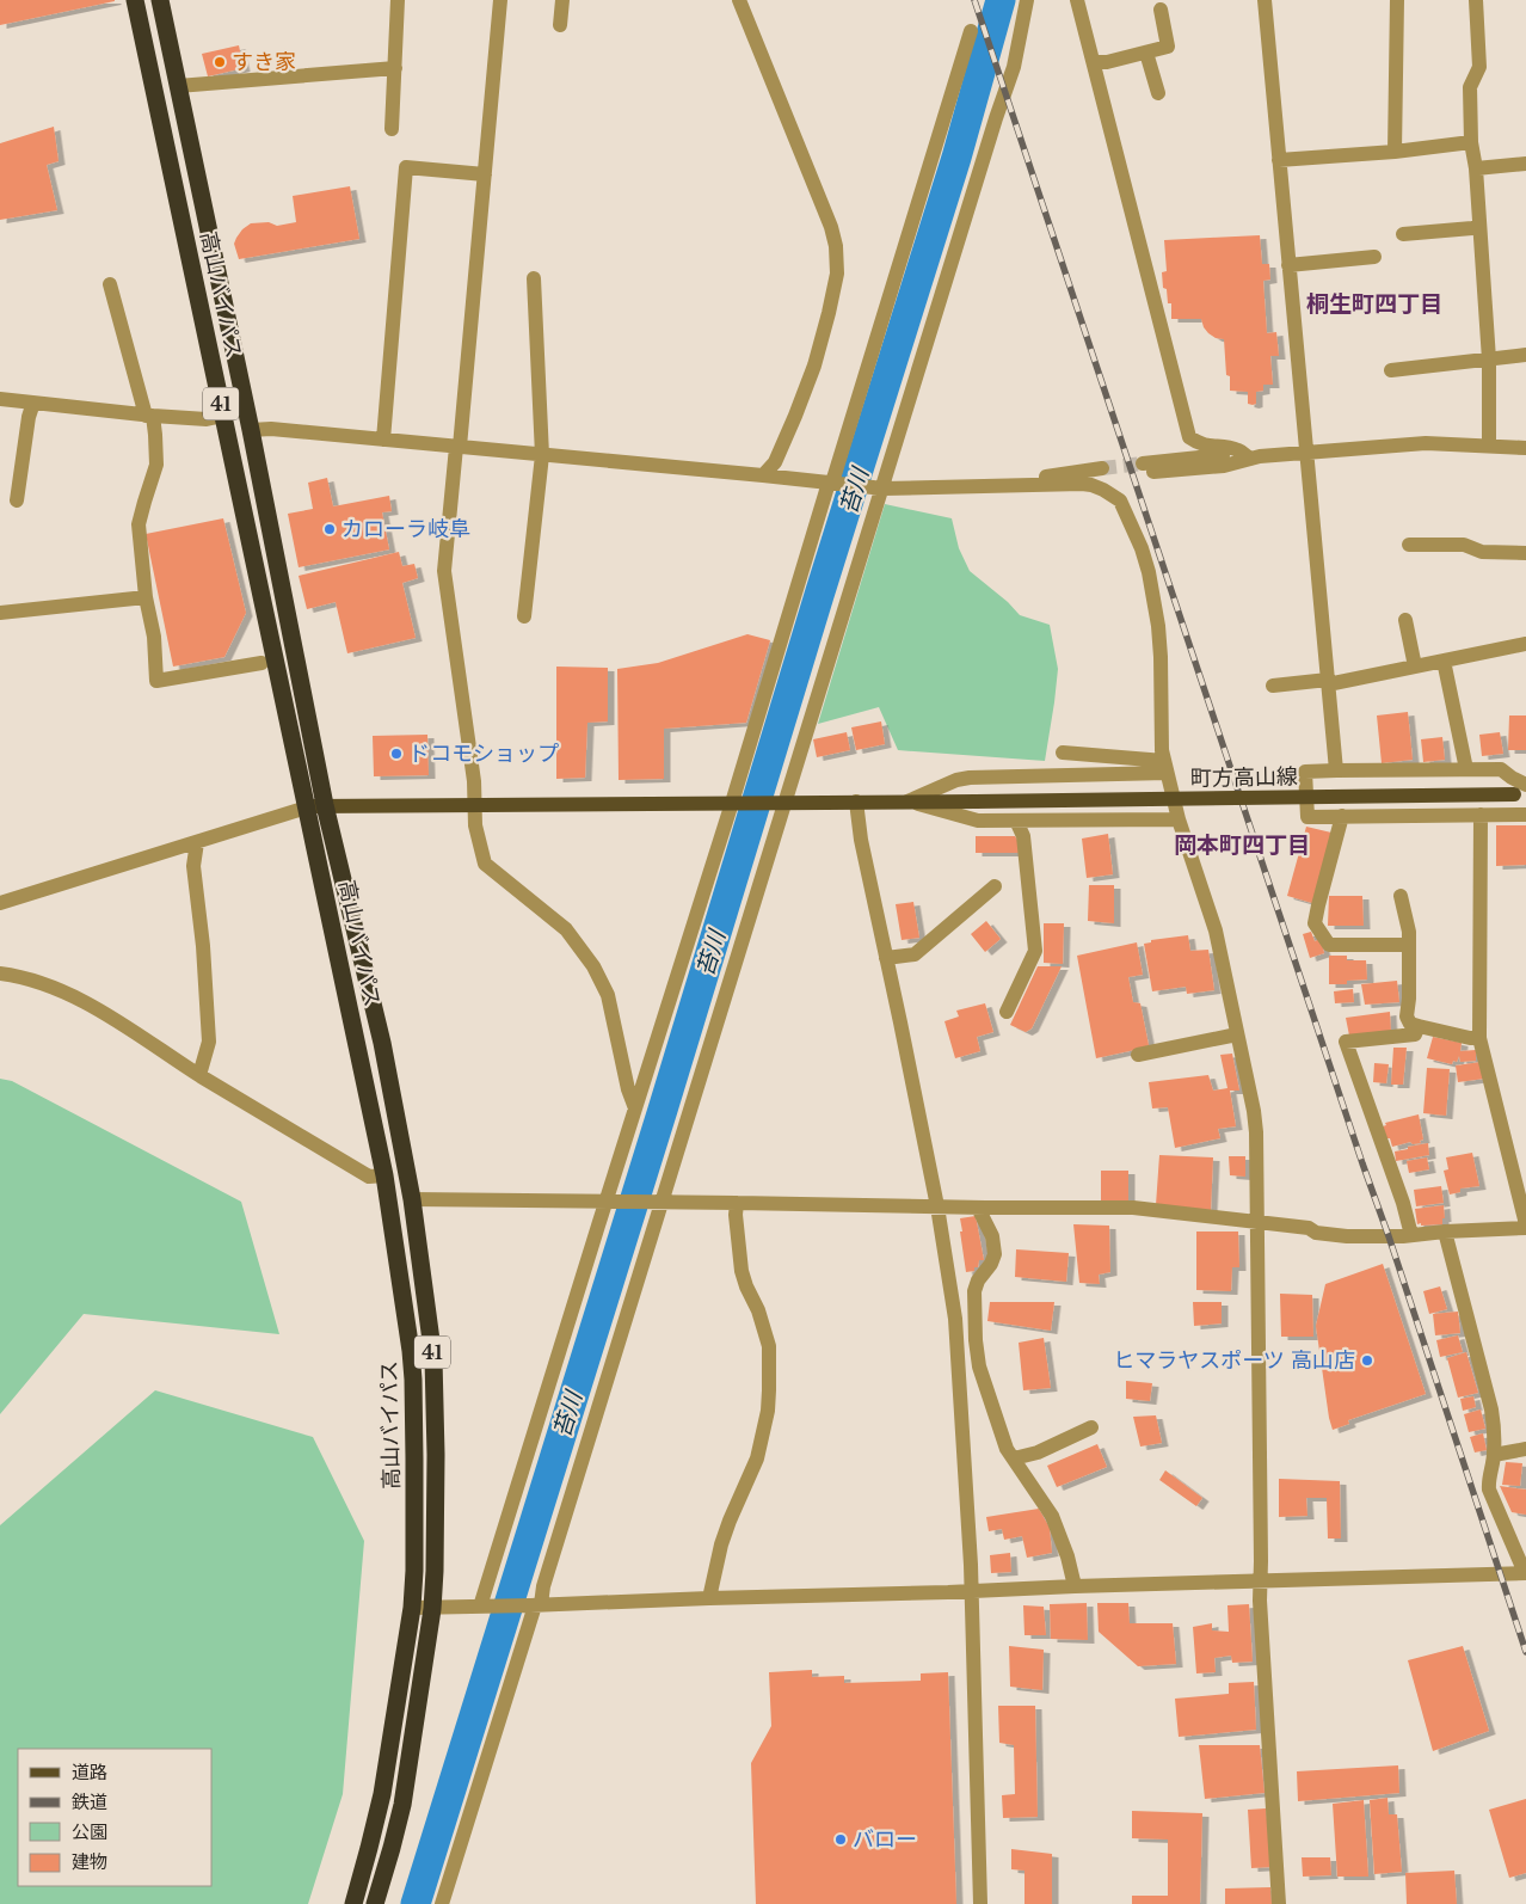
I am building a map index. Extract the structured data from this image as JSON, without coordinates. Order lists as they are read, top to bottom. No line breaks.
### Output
{"streets":{"highway":["高山バイパス","41"],"main road":["町方高山線"]},"districts":["桐生町四丁目","岡本町四丁目"],"water":["苔川"],"places":["すき家","カローラ岐阜","ドコモショップ","ヒマラヤスポーツ 高山店","バロー"],"legend":["道路","鉄道","公園","建物"]}
